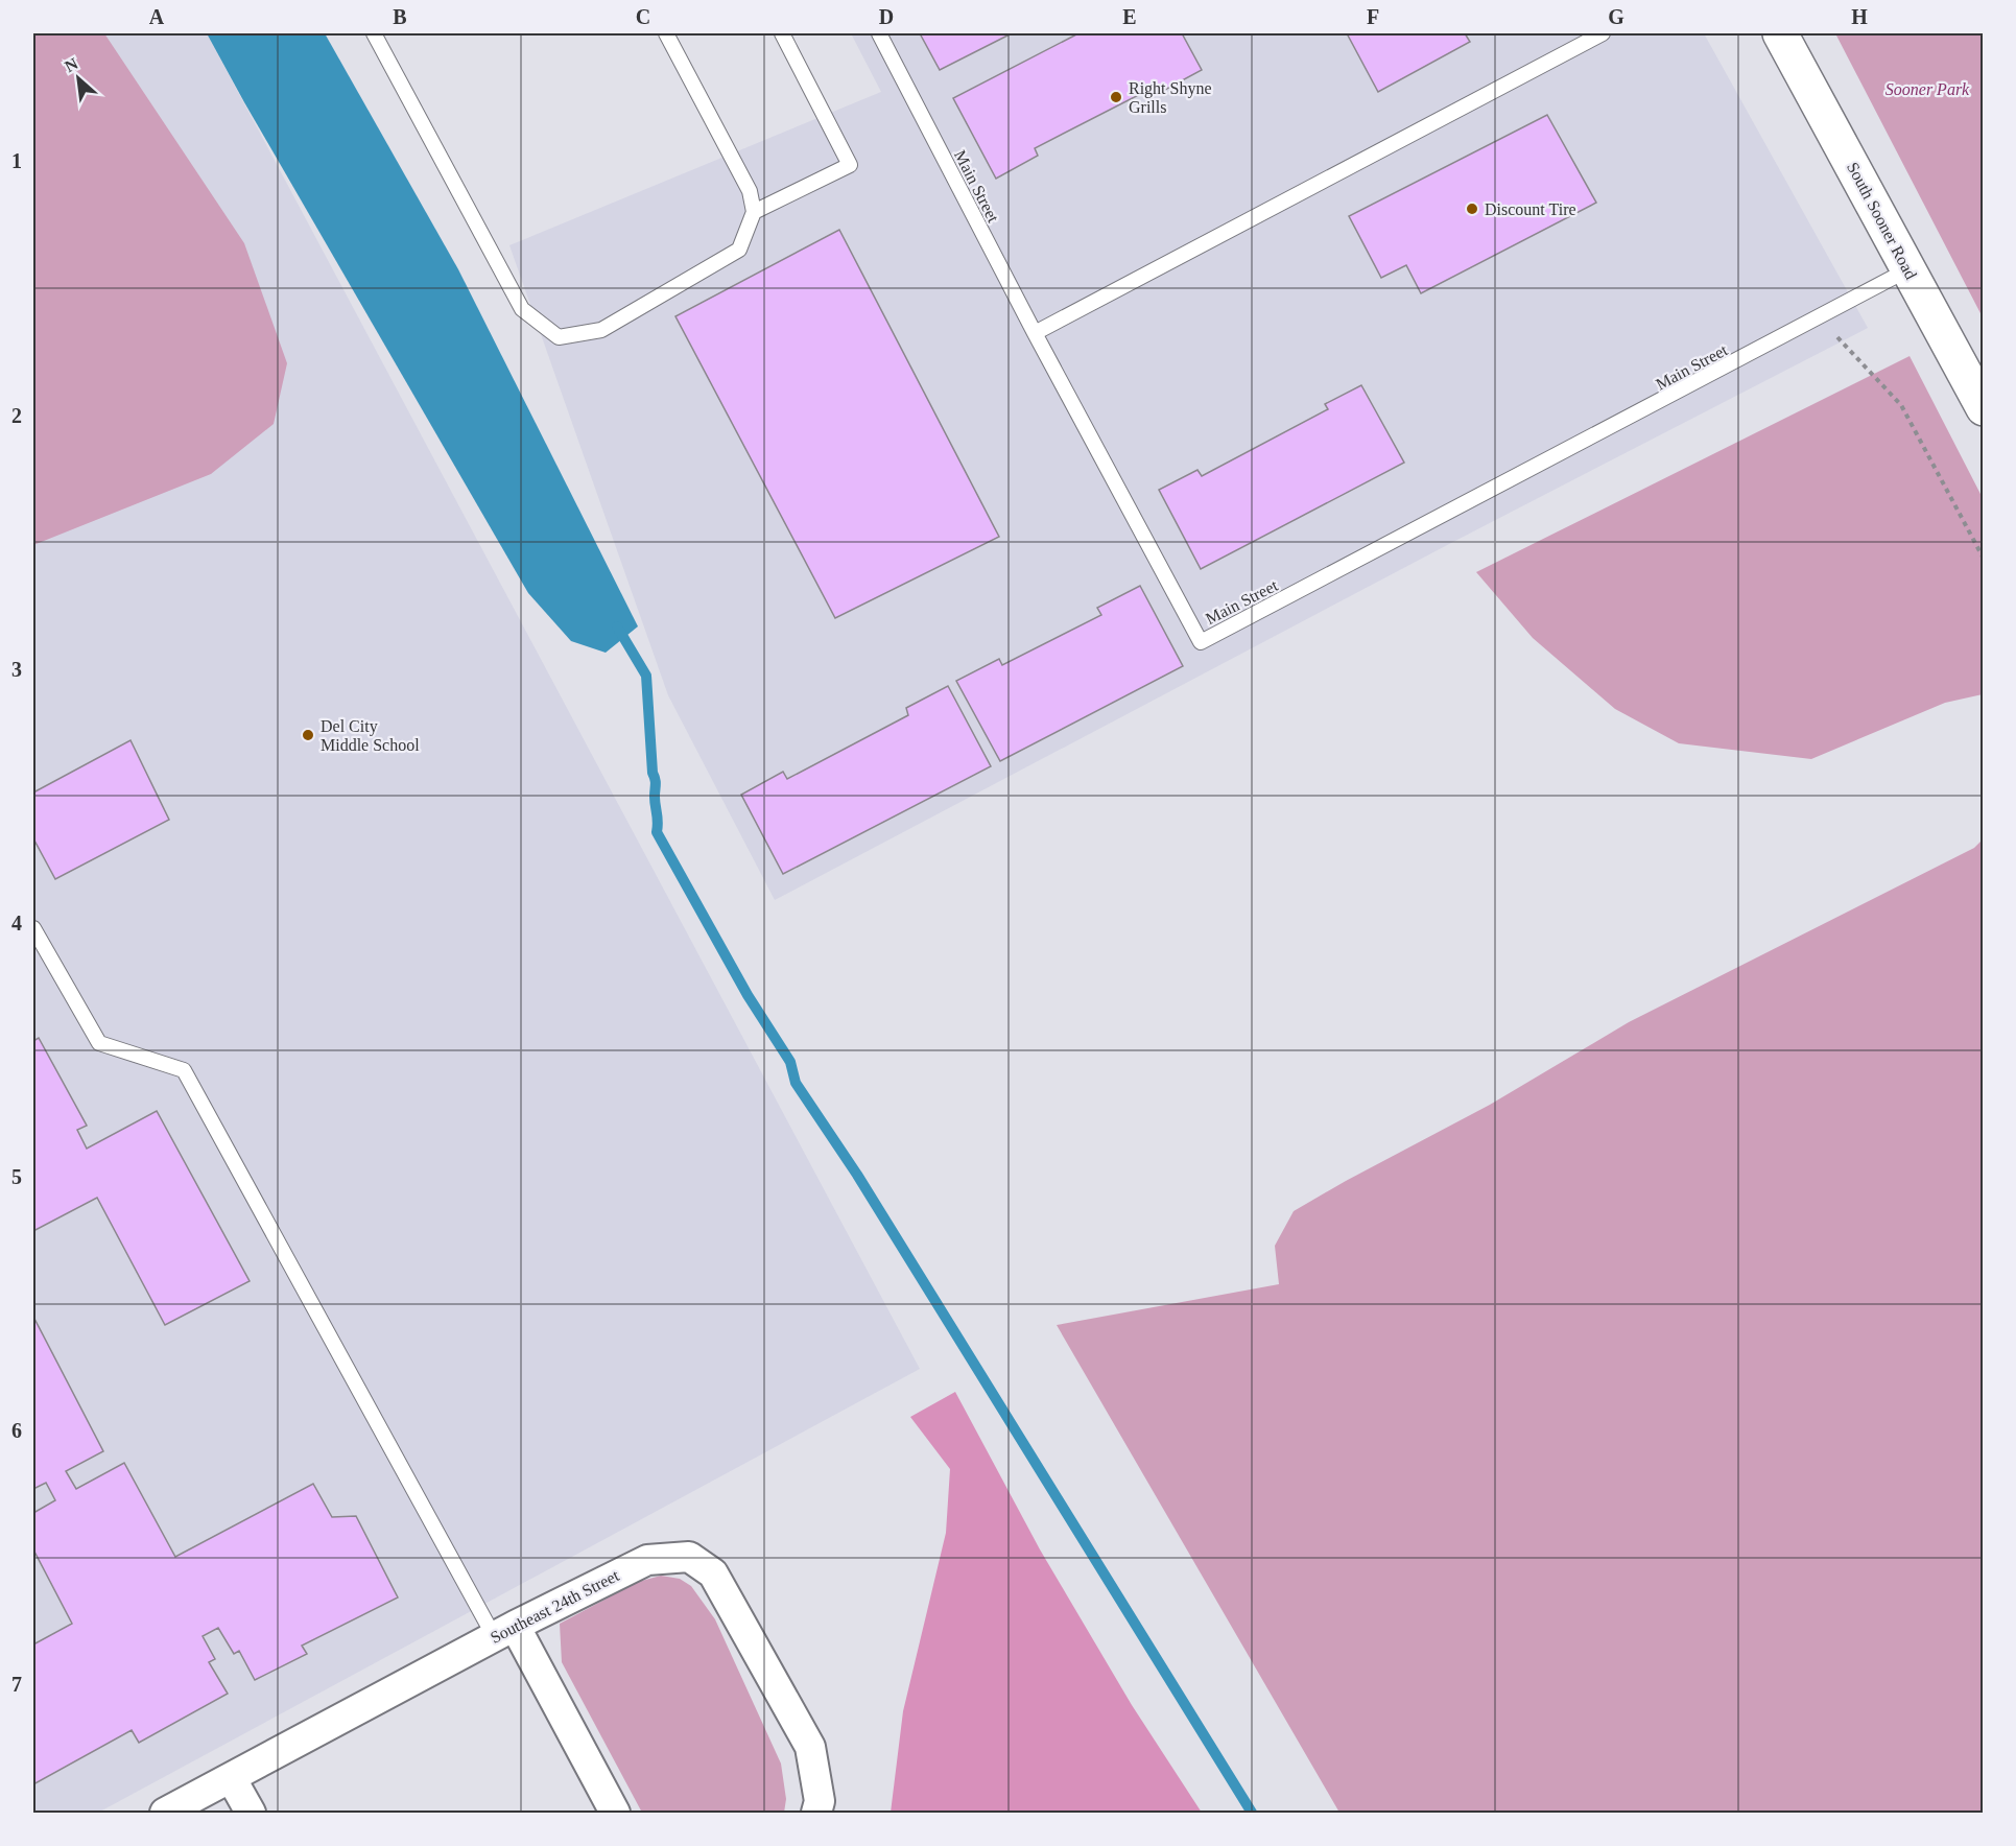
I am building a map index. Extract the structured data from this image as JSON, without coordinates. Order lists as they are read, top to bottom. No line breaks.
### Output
{"streets":{"main road":["South Sooner Road"],"street":["Southeast 24th Street"],"lane":["Main Street"]},"crossings":[["Main Street","South Sooner Road"]],"parks":["Sooner Park"],"places":["Right Shyne Grills","Discount Tire","Del City Middle School"],"north":"top left","grid":{"columns":["A","B","C","D","E","F","G","H"],"rows":["1","2","3","4","5","6","7"]}}
